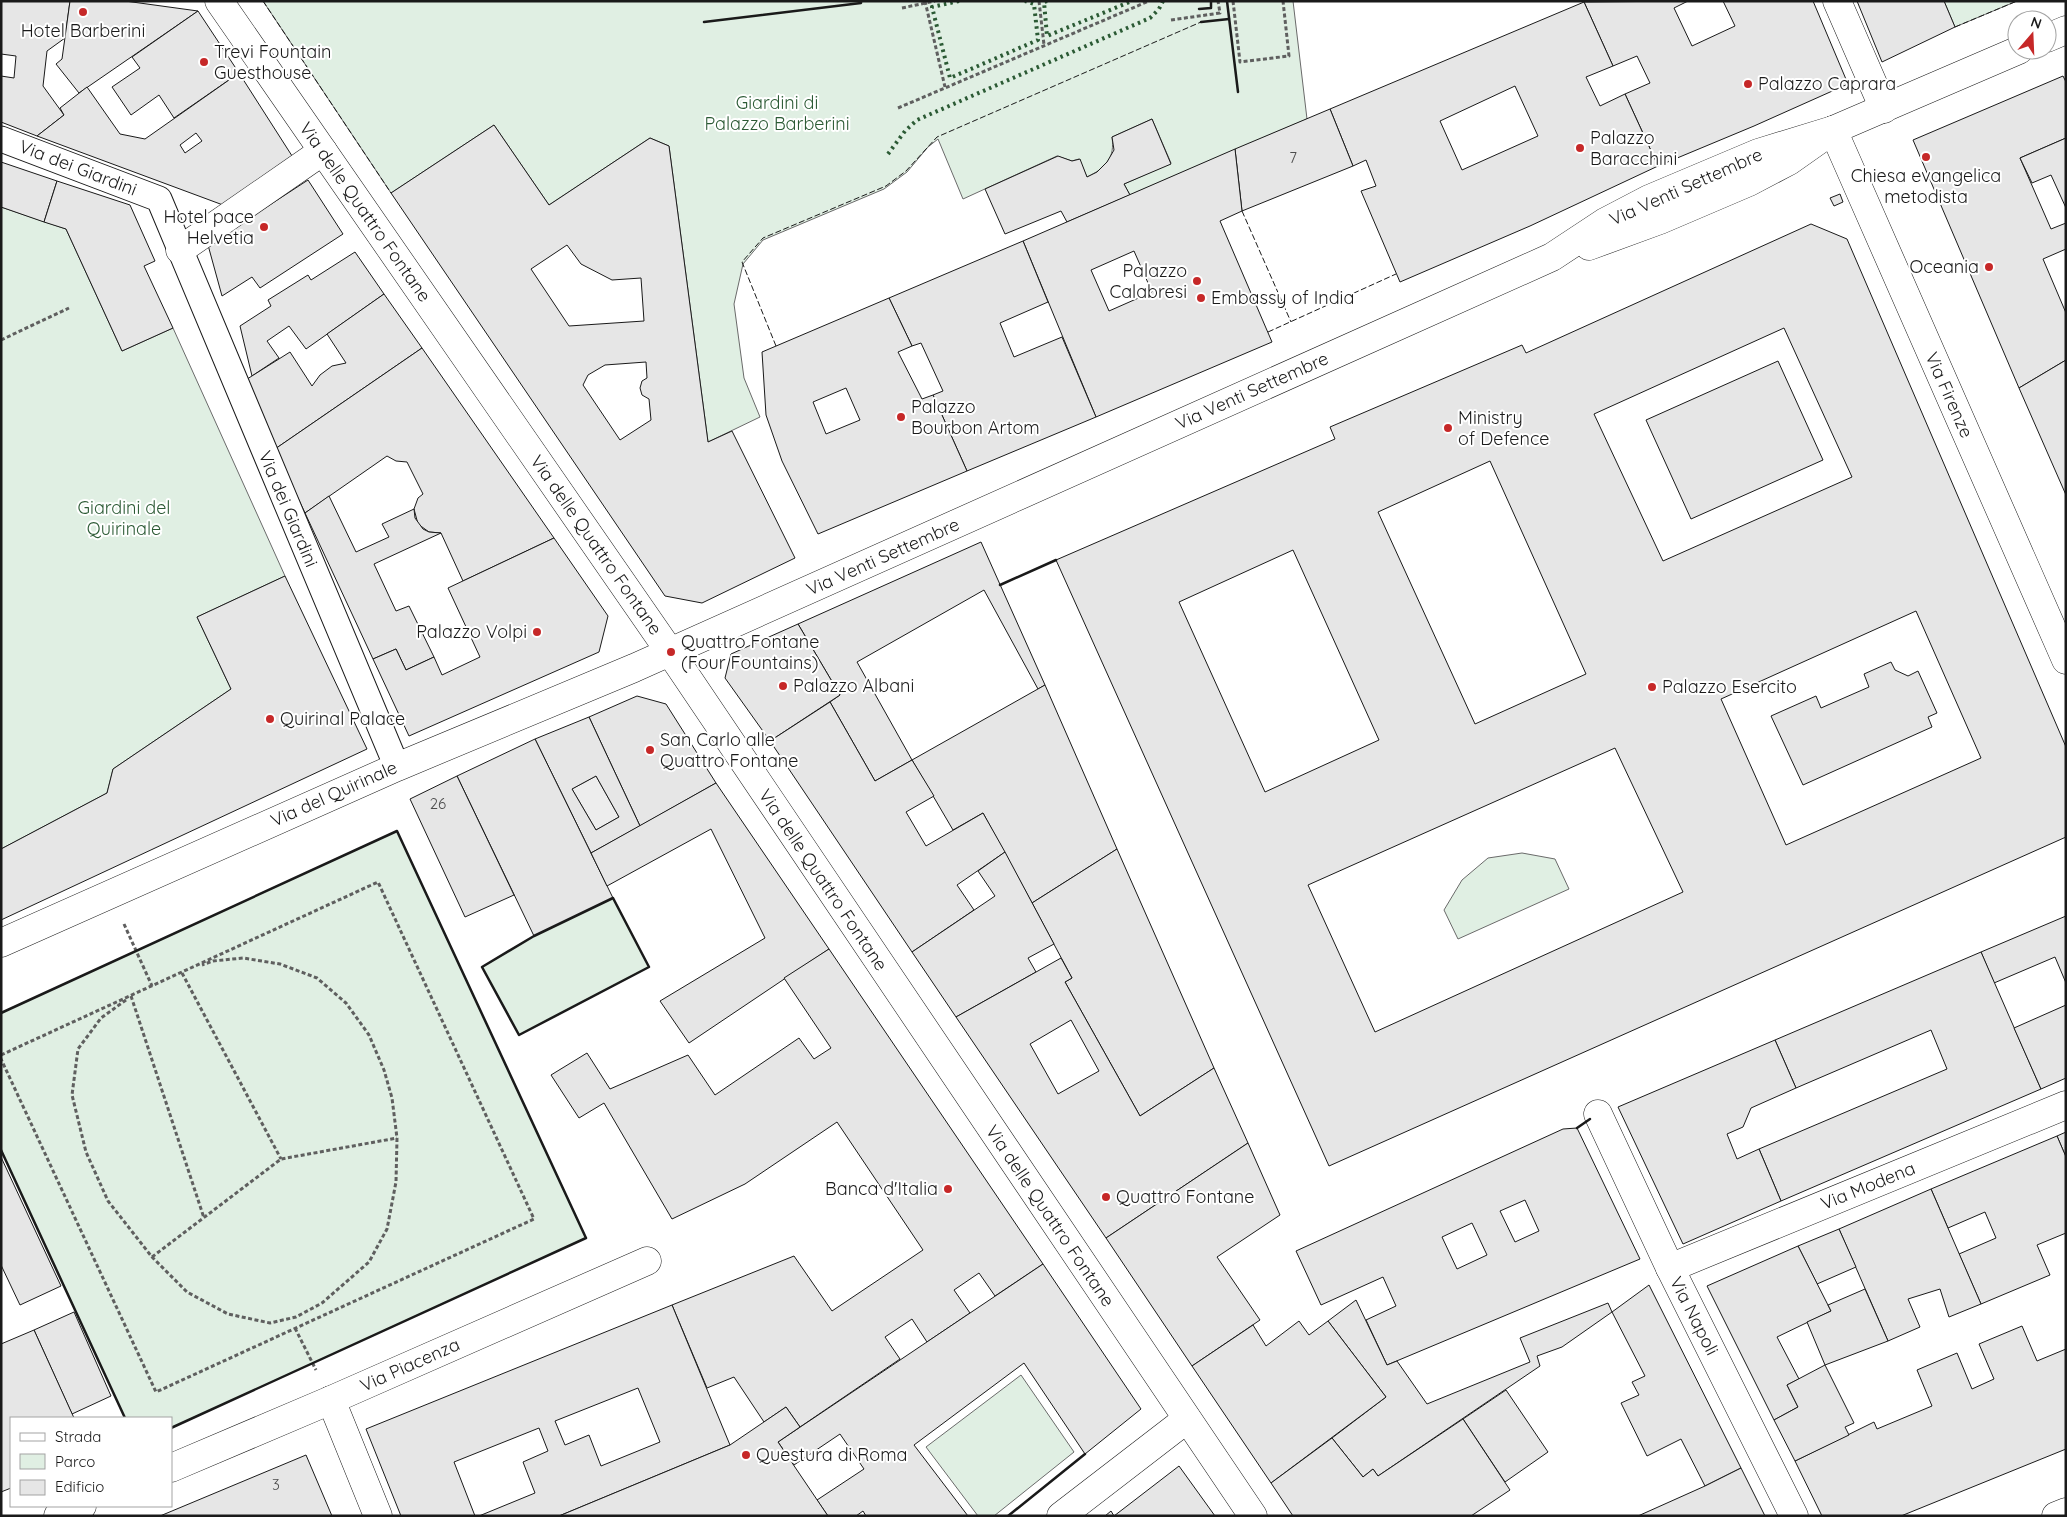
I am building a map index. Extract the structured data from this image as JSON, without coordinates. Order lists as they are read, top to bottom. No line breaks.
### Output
{"streets":{"street":["Via dei Giardini","Via Venti Settembre","Via delle Quattro Fontane","Via Firenze","Via del Quirinale","Via Modena","Via Napoli","Via Piacenza"]},"crossings":[["Via dei Giardini","Via del Quirinale"],["Via Venti Settembre","Via delle Quattro Fontane"],["Via Venti Settembre","Via Firenze"],["Via Venti Settembre","Via del Quirinale"],["Via delle Quattro Fontane","Via del Quirinale"],["Via Modena","Via Napoli"]],"parks":["Giardini di Palazzo Barberini","Giardini del Quirinale"],"places":["Hotel Barberini","Trevi Fountain Guesthouse","Palazzo Caprara","Palazzo Baracchini","Chiesa evangelica metodista","Hotel pace Helvetia","Oceania","Palazzo Calabresi","Embassy of India","Palazzo Bourbon Artom","Ministry of Defence","Palazzo Volpi","Quattro Fontane (Four Fountains)","Palazzo Albani","Palazzo Esercito","Quirinal Palace","San Carlo alle Quattro Fontane","Banca d'Italia","Quattro Fontane","Questura di Roma"],"house_numbers":["7","26","3"],"legend":["Strada","Parco","Edificio"],"north":"top"}
